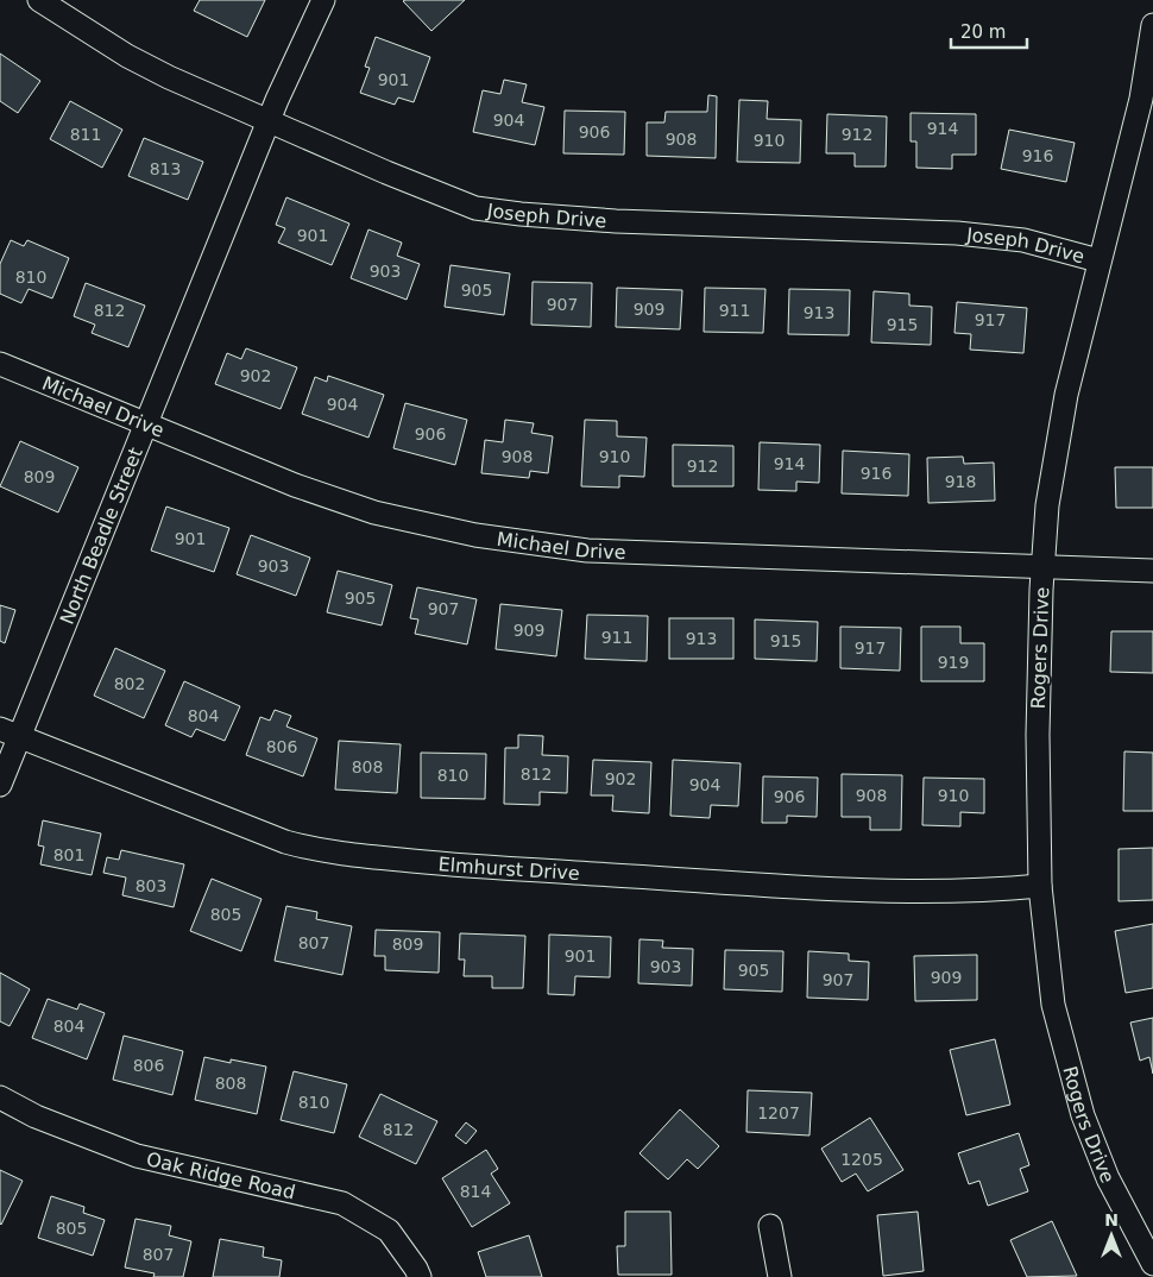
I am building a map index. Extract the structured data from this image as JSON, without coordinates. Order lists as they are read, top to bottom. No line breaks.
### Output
{"streets":{"street":["Joseph Drive","Michael Drive","North Beadle Street","Rogers Drive","Elmhurst Drive","Oak Ridge Road"]},"crossings":[["Joseph Drive","North Beadle Street"],["Joseph Drive","Rogers Drive"],["Michael Drive","North Beadle Street"],["Michael Drive","Rogers Drive"],["North Beadle Street","Elmhurst Drive"],["Rogers Drive","Elmhurst Drive"]],"house_numbers":["901","904","914","906","811","912","908","910","916","813","901","903","810","905","907","909","812","911","913","917","915","902","904","906","908","910","914","912","916","809","918","901","903","905","907","909","911","913","915","917","919","802","804","806","808","812","810","902","904","908","910","906","801","803","805","807","809","901","903","905","909","907","804","806","808","810","1207","812","1205","814","805","807"],"scale_bar":"20 m","north":"top"}
